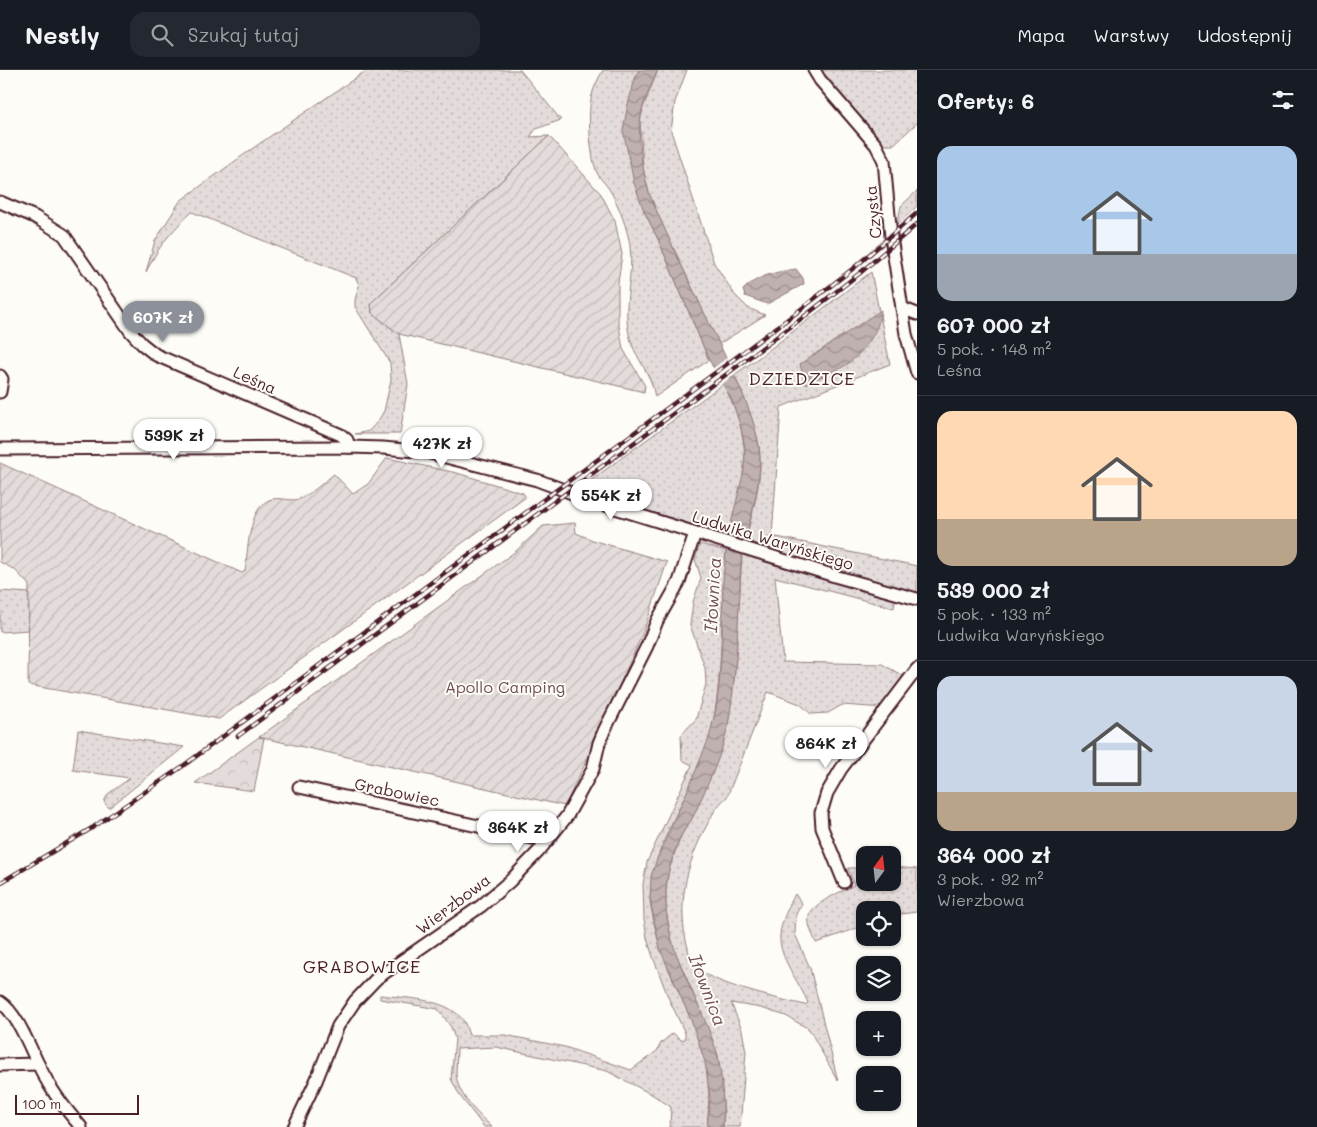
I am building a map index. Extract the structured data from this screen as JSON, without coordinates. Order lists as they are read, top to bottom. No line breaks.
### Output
{"streets":{"street":["Czysta","Leśna","Ludwika Waryńskiego","Grabowiec","Wierzbowa"]},"crossings":[["Leśna","Ludwika Waryńskiego"],["Ludwika Waryńskiego","Wierzbowa"],["Grabowiec","Wierzbowa"]],"districts":["DZIEDZICE","GRABOWICE"],"water":["Iłownica"],"parks":["Apollo Camping"],"scale_bar":"100 m","north":"top","page":{"header":"Nestly","search":"Szukaj tutaj","nav":["Mapa","Warstwy","Udostępnij"],"heading":"Oferty: 6","list":[{"name":"607 000 zł","note":"5 pok. · 148 m² · Leśna"},{"name":"539 000 zł","note":"5 pok. · 133 m² · Ludwika Waryńskiego"},{"name":"364 000 zł","note":"3 pok. · 92 m² · Wierzbowa"}],"price":["607K zł","539K zł","427K zł","554K zł","864K zł","364K zł"],"map_buttons":["+","−"],"scale":"100 m"}}
